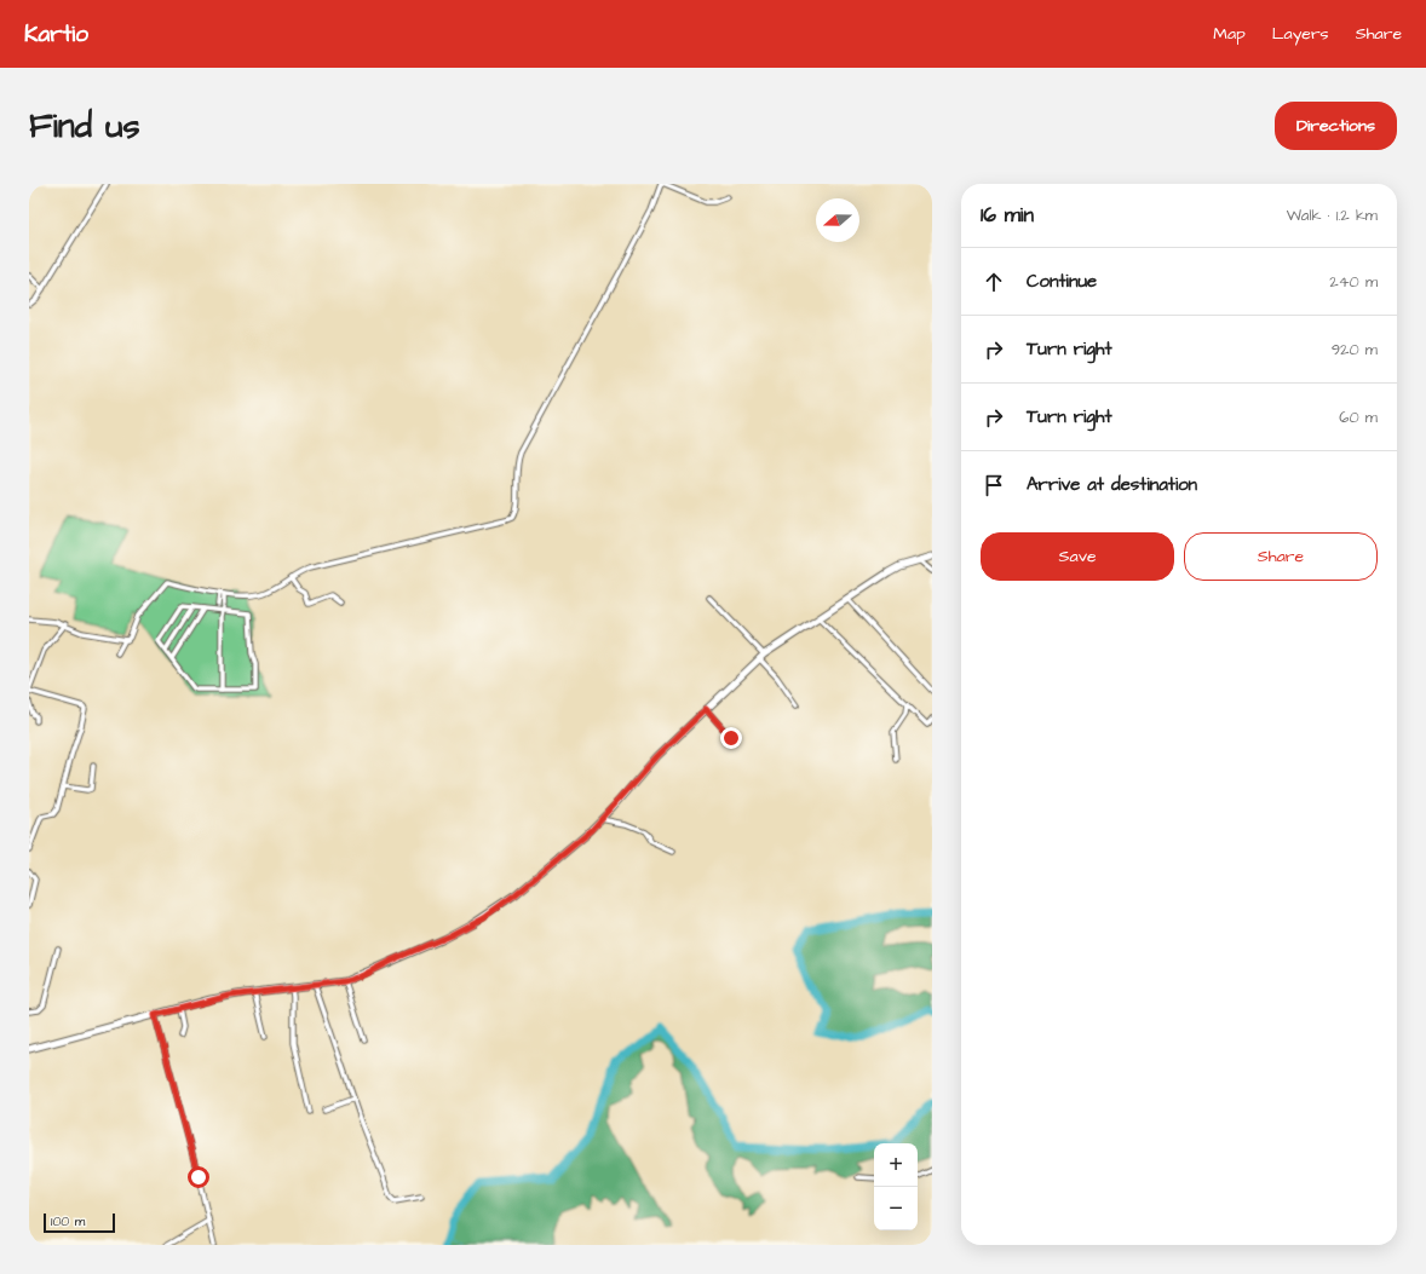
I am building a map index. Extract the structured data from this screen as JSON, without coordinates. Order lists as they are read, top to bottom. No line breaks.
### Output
{"scale_bar":"100 m","north":"left","page":{"header":"Kartio","nav":["Map","Layers","Share"],"buttons":["Directions",["Save","Share"]],"title":"Find us","heading":["16 min","Walk · 1.2 km"],"list":[["Continue","240 m"],["Turn right","920 m"],["Turn right","60 m"],"Arrive at destination"],"map_buttons":["+","−"],"scale":"100 m"}}
